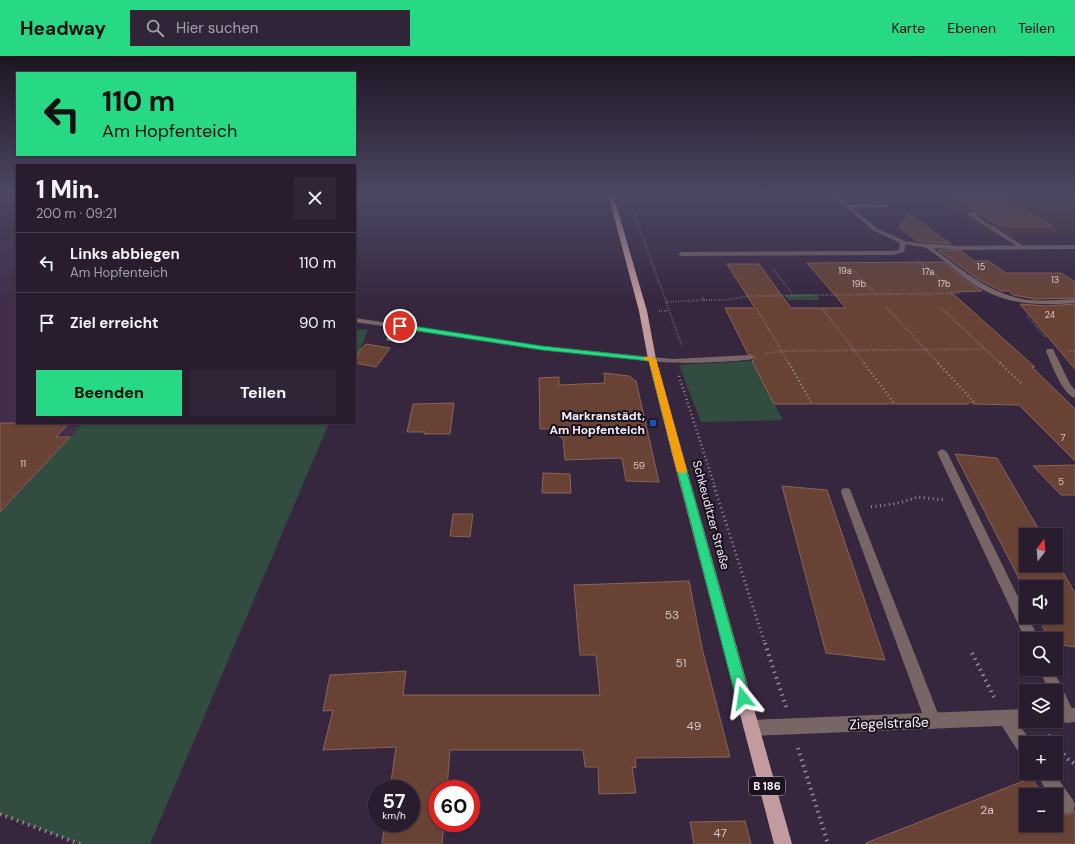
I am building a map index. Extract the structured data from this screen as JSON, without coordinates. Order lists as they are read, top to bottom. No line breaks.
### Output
{"streets":{"main road":["Schkeuditzer Straße","B 186"],"street":["Ziegelstraße"]},"crossings":[["Schkeuditzer Straße","Ziegelstraße"]],"places":{"transit":["Markranstädt, Am Hopfenteich"]},"house_numbers":["15","19a","17a","13","19b","17b","24","7","11","59","5","53","51","49","2a","47"],"north":"top","page":{"header":"Headway","search":"Hier suchen","nav":["Karte","Ebenen","Teilen"],"turn":["110 m","Am Hopfenteich"],"heading":["1 Min.","200 m · 09:21"],"list":[{"name":"Links abbiegen","note":"Am Hopfenteich","value":"110 m"},{"name":"Ziel erreicht","value":"90 m"}],"buttons":["Beenden","Teilen"],"map_buttons":["+","−"],"speed":"57 km/h","limit":"60"}}
